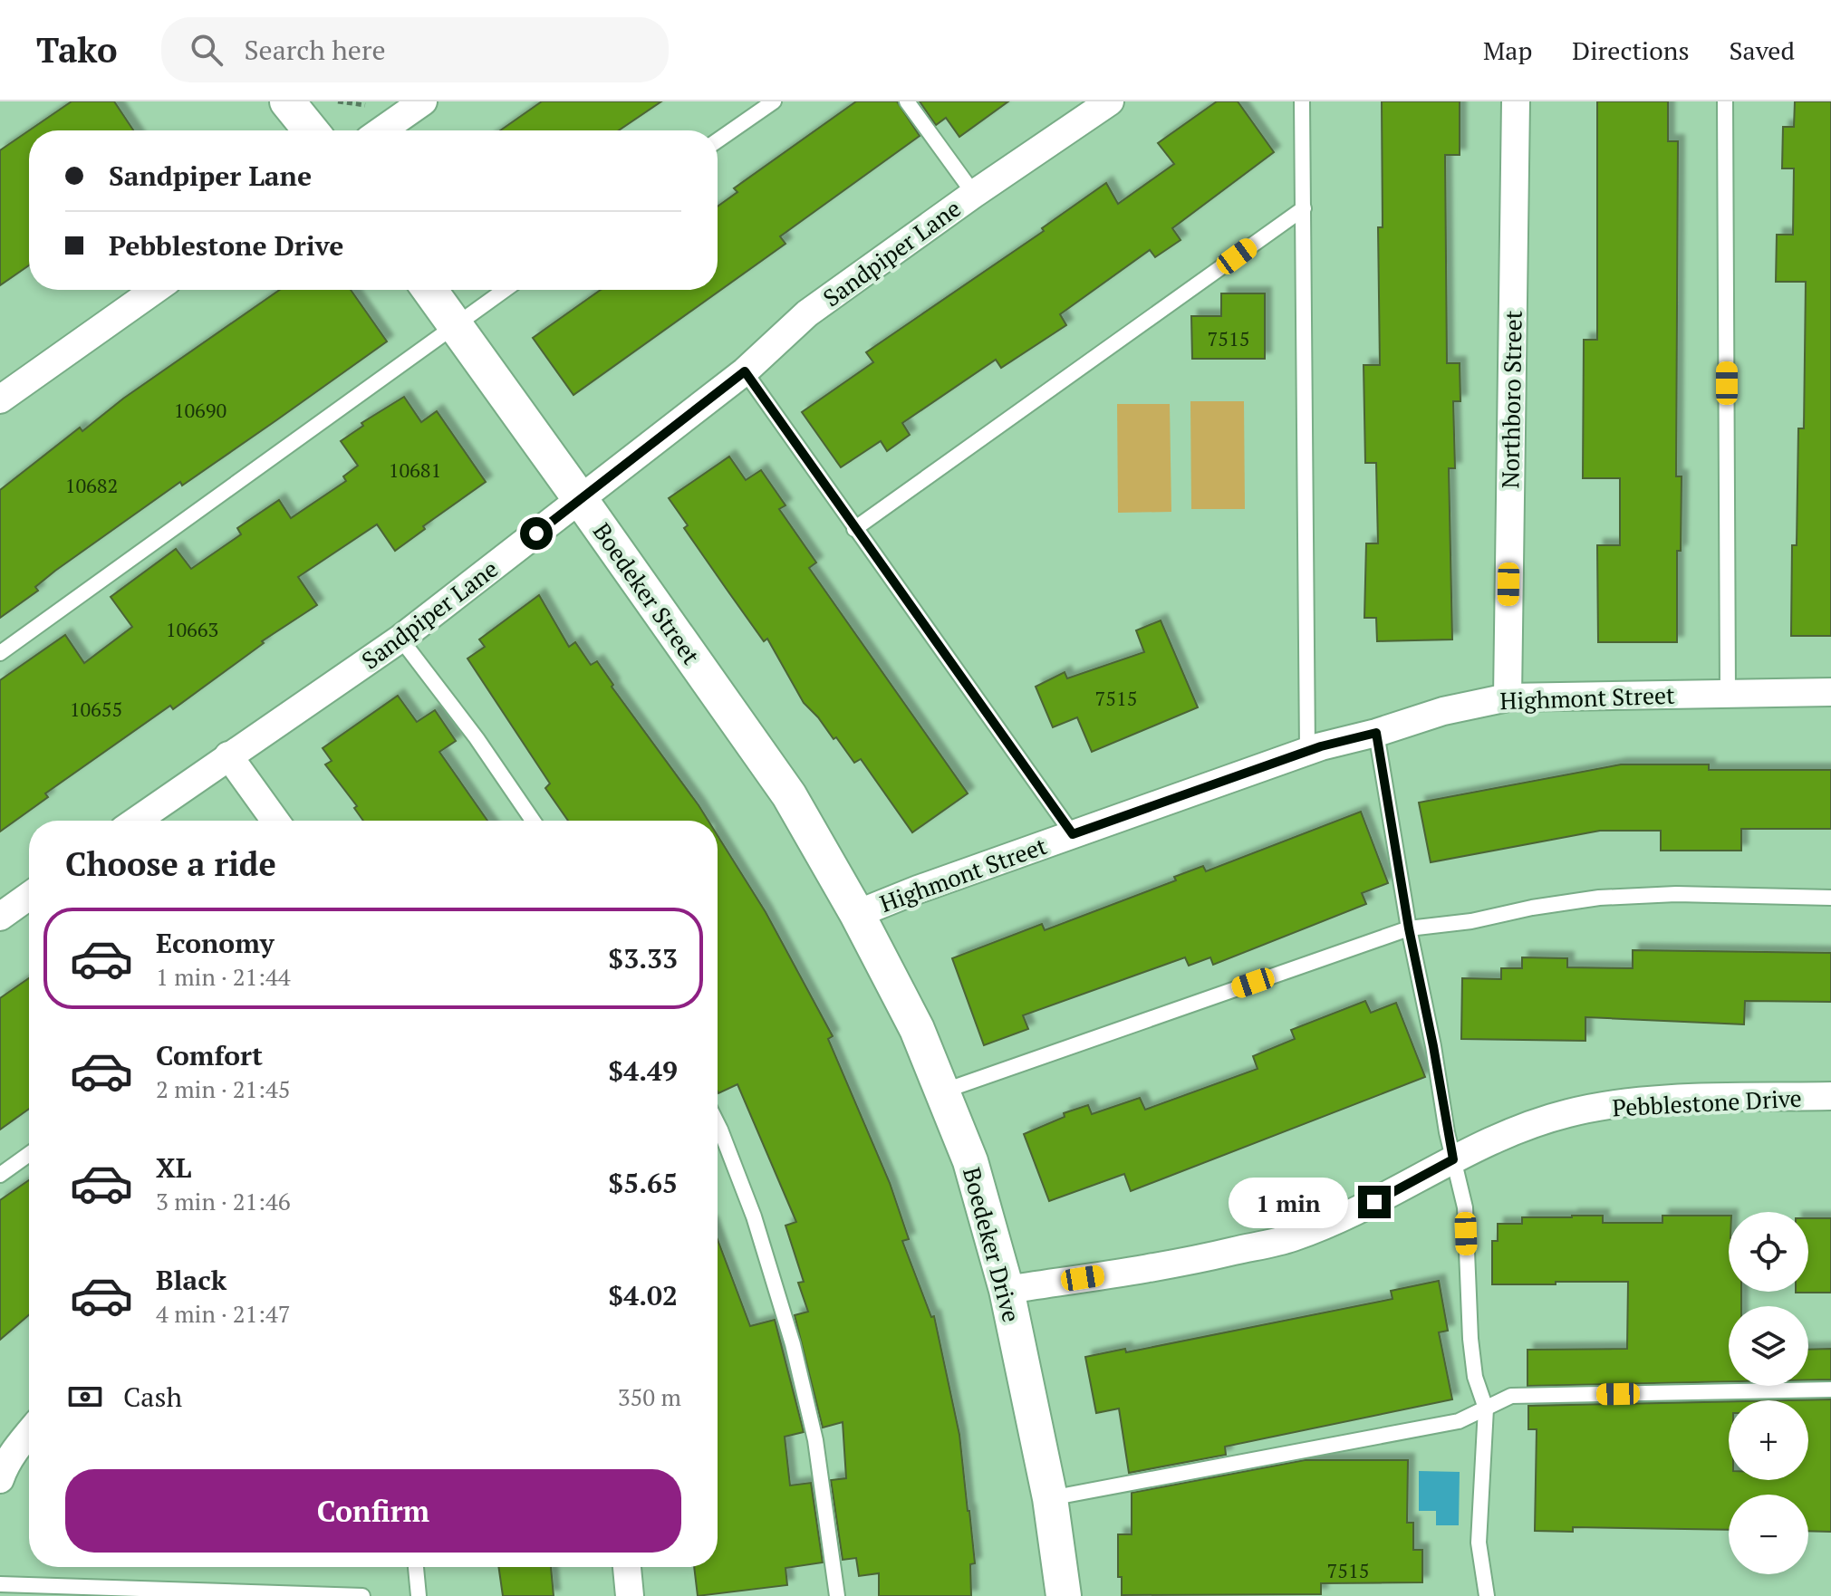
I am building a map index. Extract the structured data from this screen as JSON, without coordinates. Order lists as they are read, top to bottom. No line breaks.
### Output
{"streets":{"street":["Sandpiper Lane","Northboro Street","Boedeker Street","Highmont Street","Pebblestone Drive","Boedeker Drive"]},"crossings":[["Sandpiper Lane","Boedeker Street"],["Northboro Street","Highmont Street"],["Boedeker Street","Highmont Street"],["Boedeker Street","Boedeker Drive"],["Highmont Street","Boedeker Drive"],["Pebblestone Drive","Boedeker Drive"]],"house_numbers":["7515","10690","10681","10682","10663","7515","10655","7515"],"page":{"header":"Tako","search":"Search here","nav":["Map","Directions","Saved"],"banner":["Sandpiper Lane","Pebblestone Drive"],"heading":"Choose a ride","list":[{"name":"Economy","note":"1 min · 21:44","value":"$3.33"},{"name":"Comfort","note":"2 min · 21:45","value":"$4.49"},{"name":"XL","note":"3 min · 21:46","value":"$5.65"},{"name":"Black","note":"4 min · 21:47","value":"$4.02"}],"bubble":"1 min","map_buttons":["+","−"],"pay":["Cash","350 m"],"buttons":"Confirm"}}
